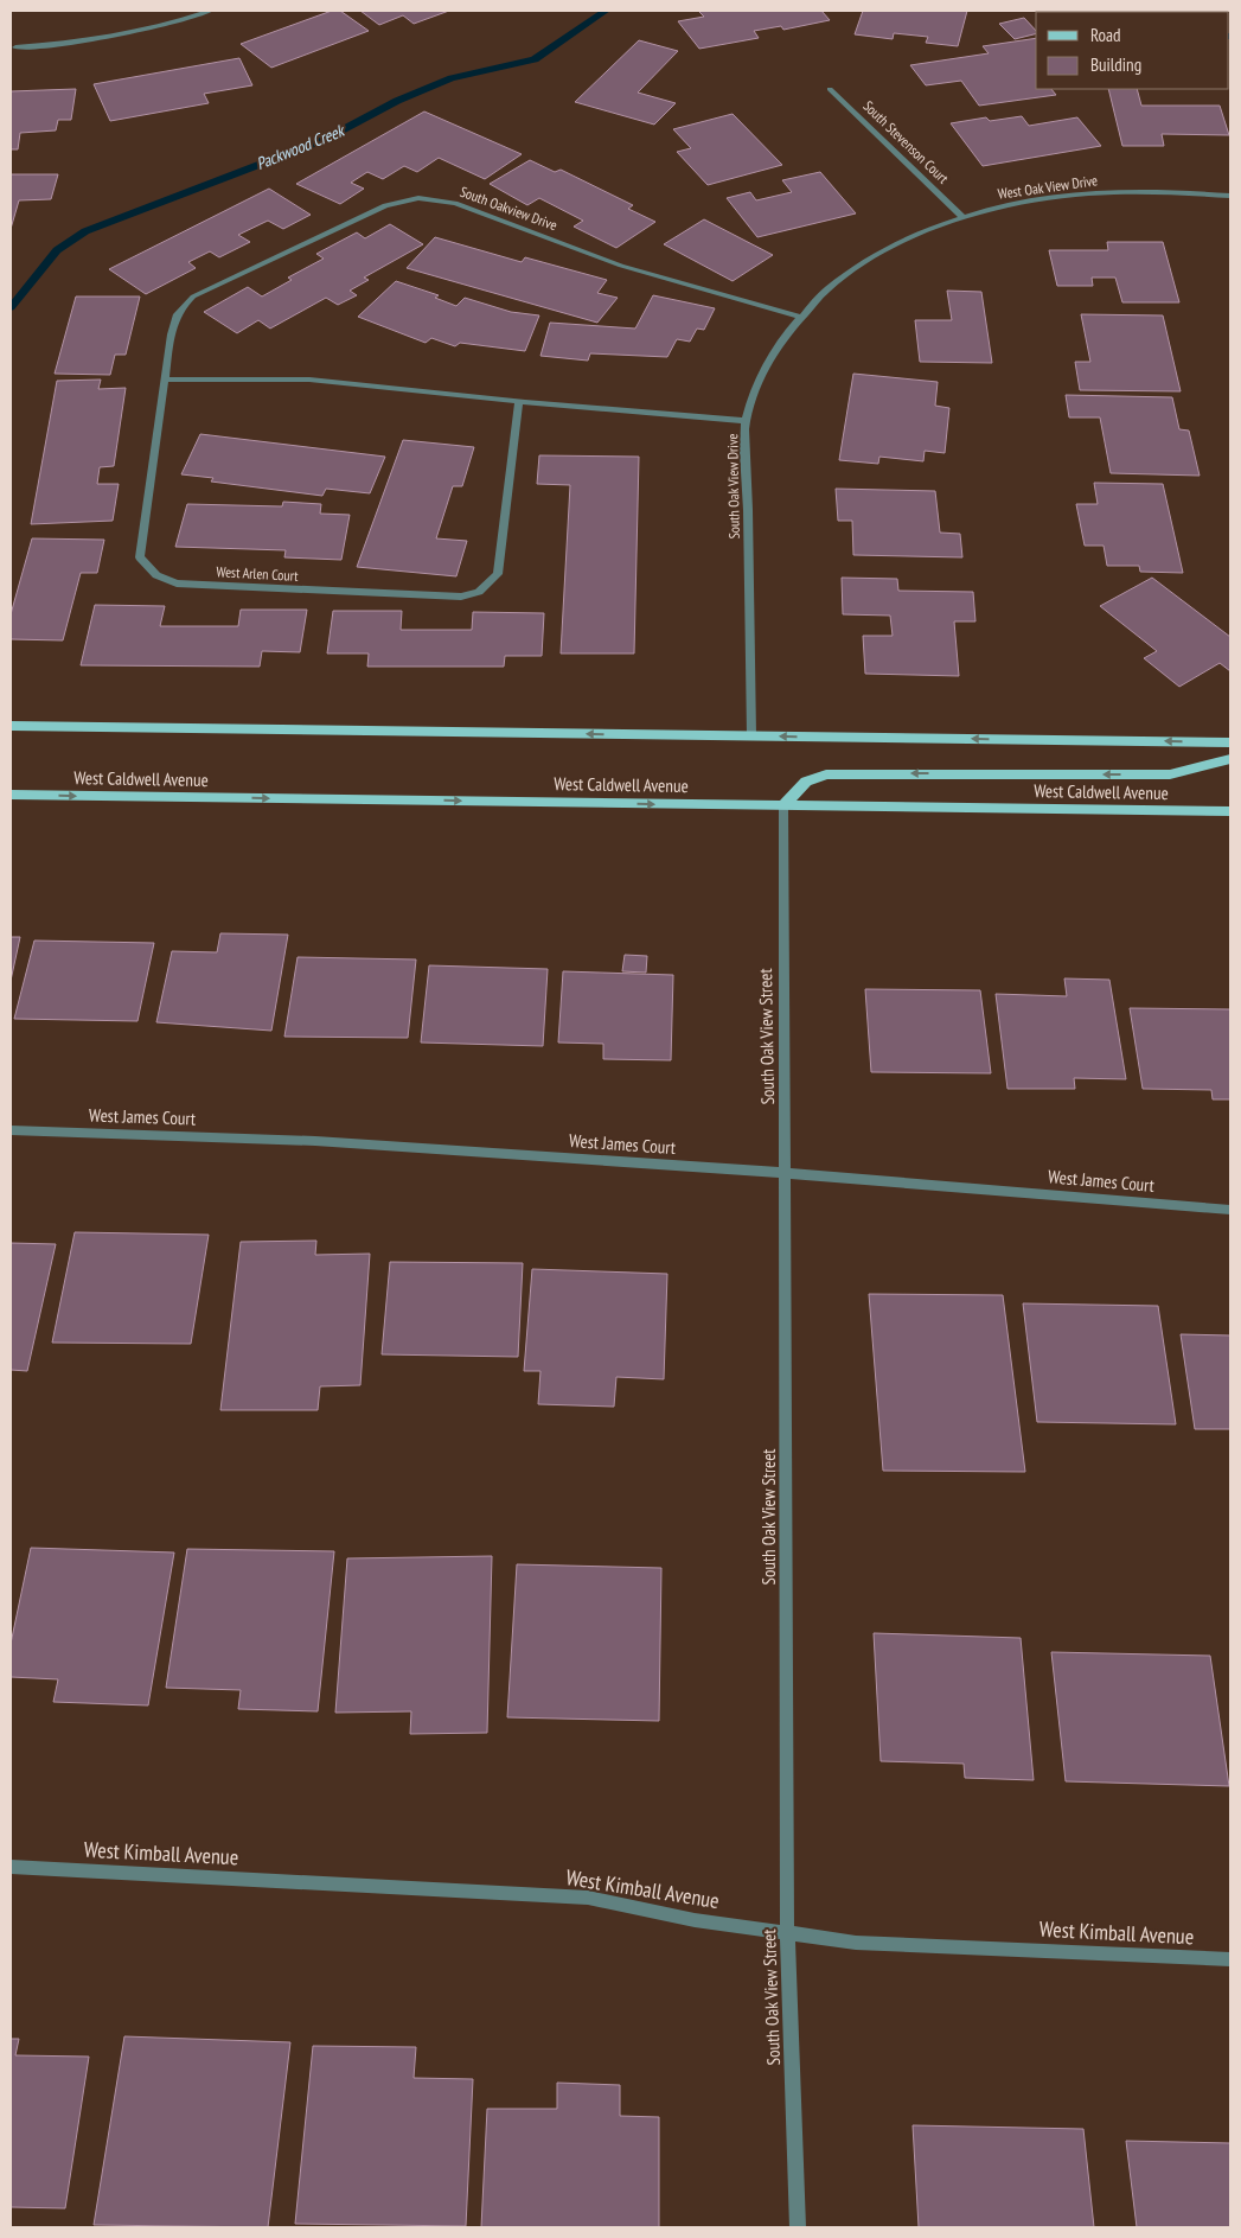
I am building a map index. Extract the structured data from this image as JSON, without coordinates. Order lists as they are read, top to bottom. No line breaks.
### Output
{"streets":{"main road":["West Caldwell Avenue"],"street":["South Stevenson Court","West Oak View Drive","South Oakview Drive","South Oak View Drive","West Arlen Court","South Oak View Street","West James Court","West Kimball Avenue"]},"crossings":[["South Stevenson Court","West Oak View Drive"],["West Oak View Drive","South Oak View Drive"],["South Oakview Drive","South Oak View Drive"],["South Oakview Drive","West Arlen Court"],["West Caldwell Avenue","South Oak View Street"],["South Oak View Street","West James Court"],["South Oak View Street","West Kimball Avenue"]],"water":["Packwood Creek"],"legend":["Road","Building"]}
